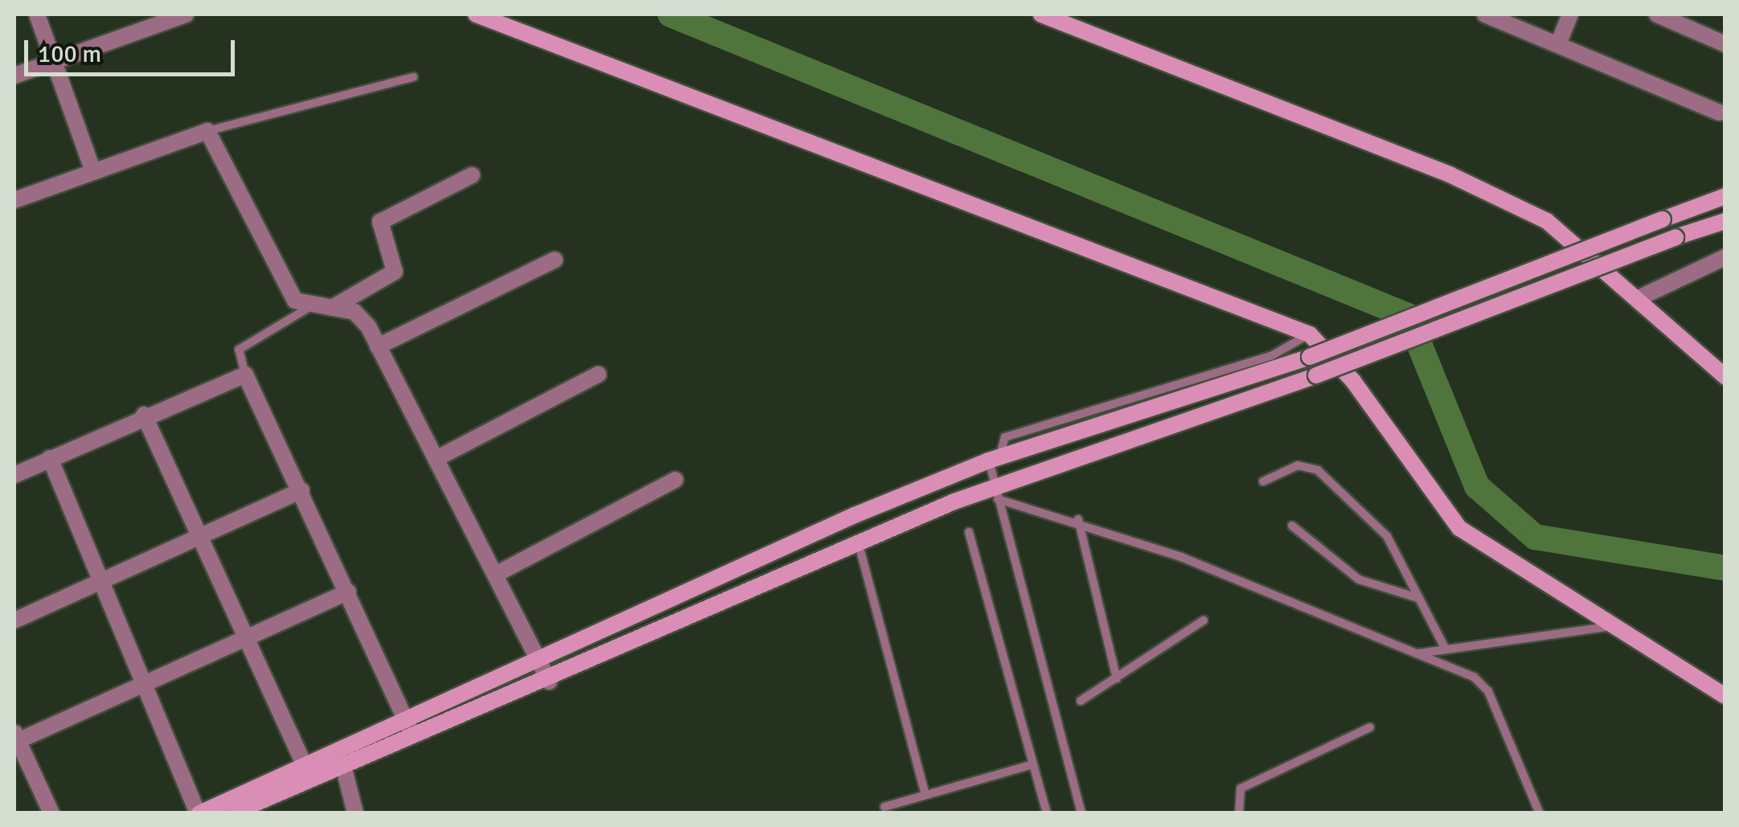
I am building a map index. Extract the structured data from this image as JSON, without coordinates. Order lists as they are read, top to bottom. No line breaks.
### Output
{"scale_bar":"100 m"}
